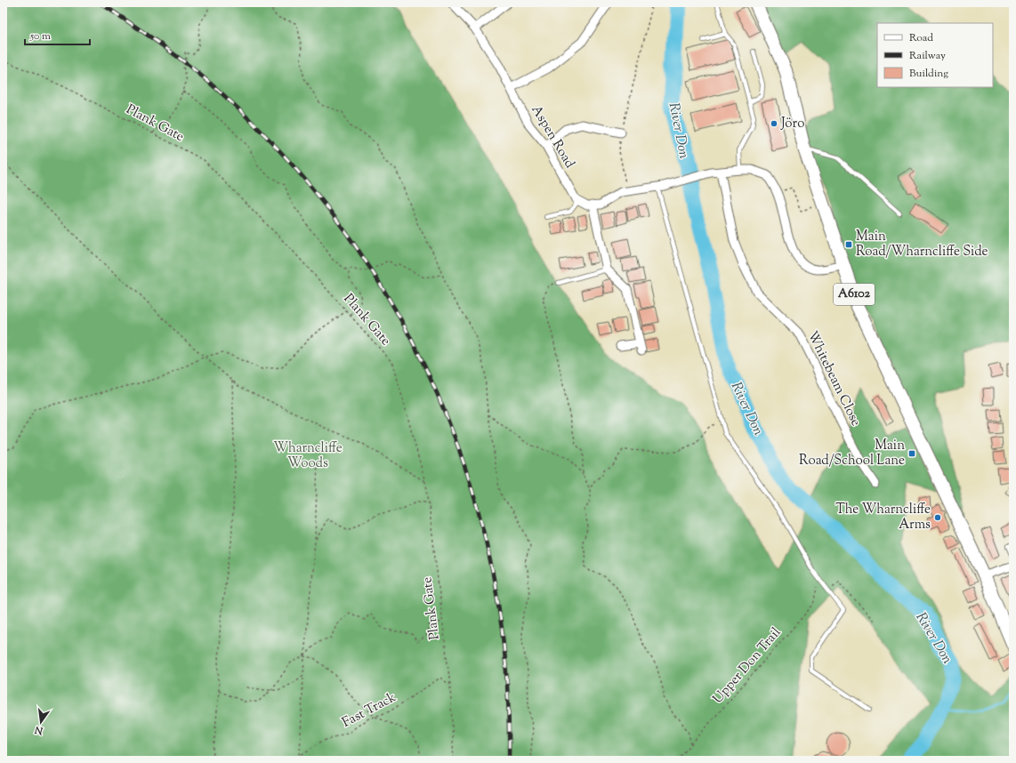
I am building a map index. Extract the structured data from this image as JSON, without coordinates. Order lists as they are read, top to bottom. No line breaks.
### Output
{"streets":{"main road":["A6102"],"street":["Aspen Road","Whitebeam Close"],"path":["Plank Gate","Upper Don Trail","Fast Track"]},"crossings":[["Plank Gate","Fast Track"]],"water":["River Don"],"parks":["Wharncliffe Woods"],"places":{"other":["Jöro","The Wharncliffe Arms"],"transit":["Main Road/Wharncliffe Side","Main Road/School Lane"]},"legend":["Road","Railway","Building"],"scale_bar":"50 m","north":"bottom"}
